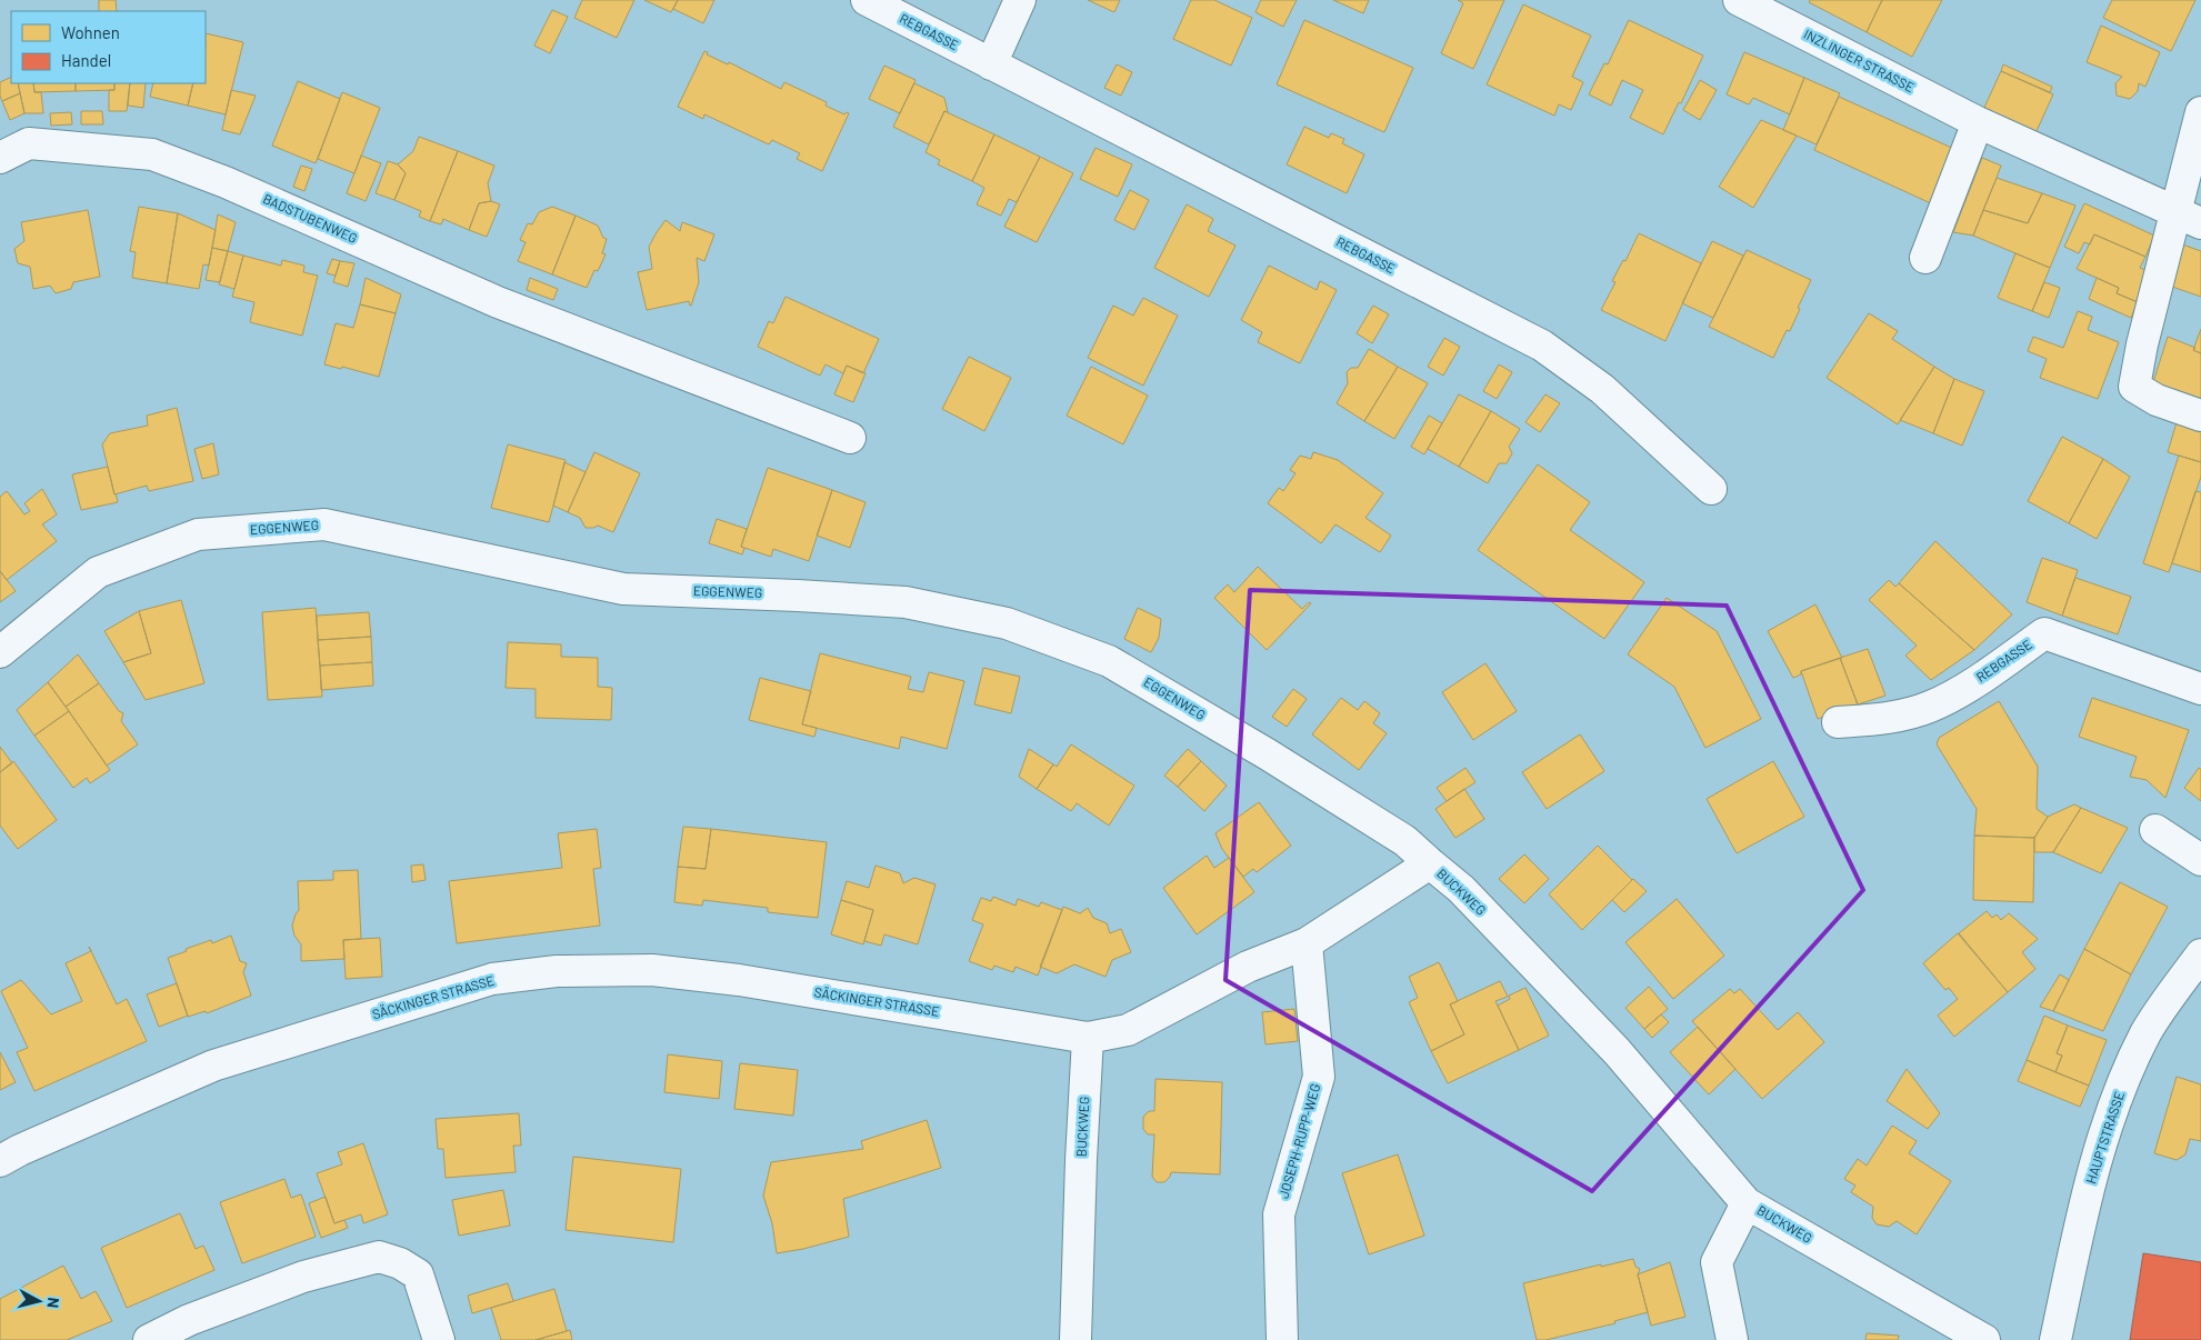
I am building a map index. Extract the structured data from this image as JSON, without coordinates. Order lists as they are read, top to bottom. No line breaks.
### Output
{"streets":{"street":["REBGASSE","INZLINGER STRASSE","BADSTUBENWEG","EGGENWEG","BUCKWEG","SÄCKINGER STRASSE","HAUPTSTRASSE","JOSEPH-RUPP-WEG"]},"crossings":[["EGGENWEG","BUCKWEG"],["BUCKWEG","SÄCKINGER STRASSE"],["BUCKWEG","JOSEPH-RUPP-WEG"]],"legend":["Wohnen","Handel"],"north":"right"}
